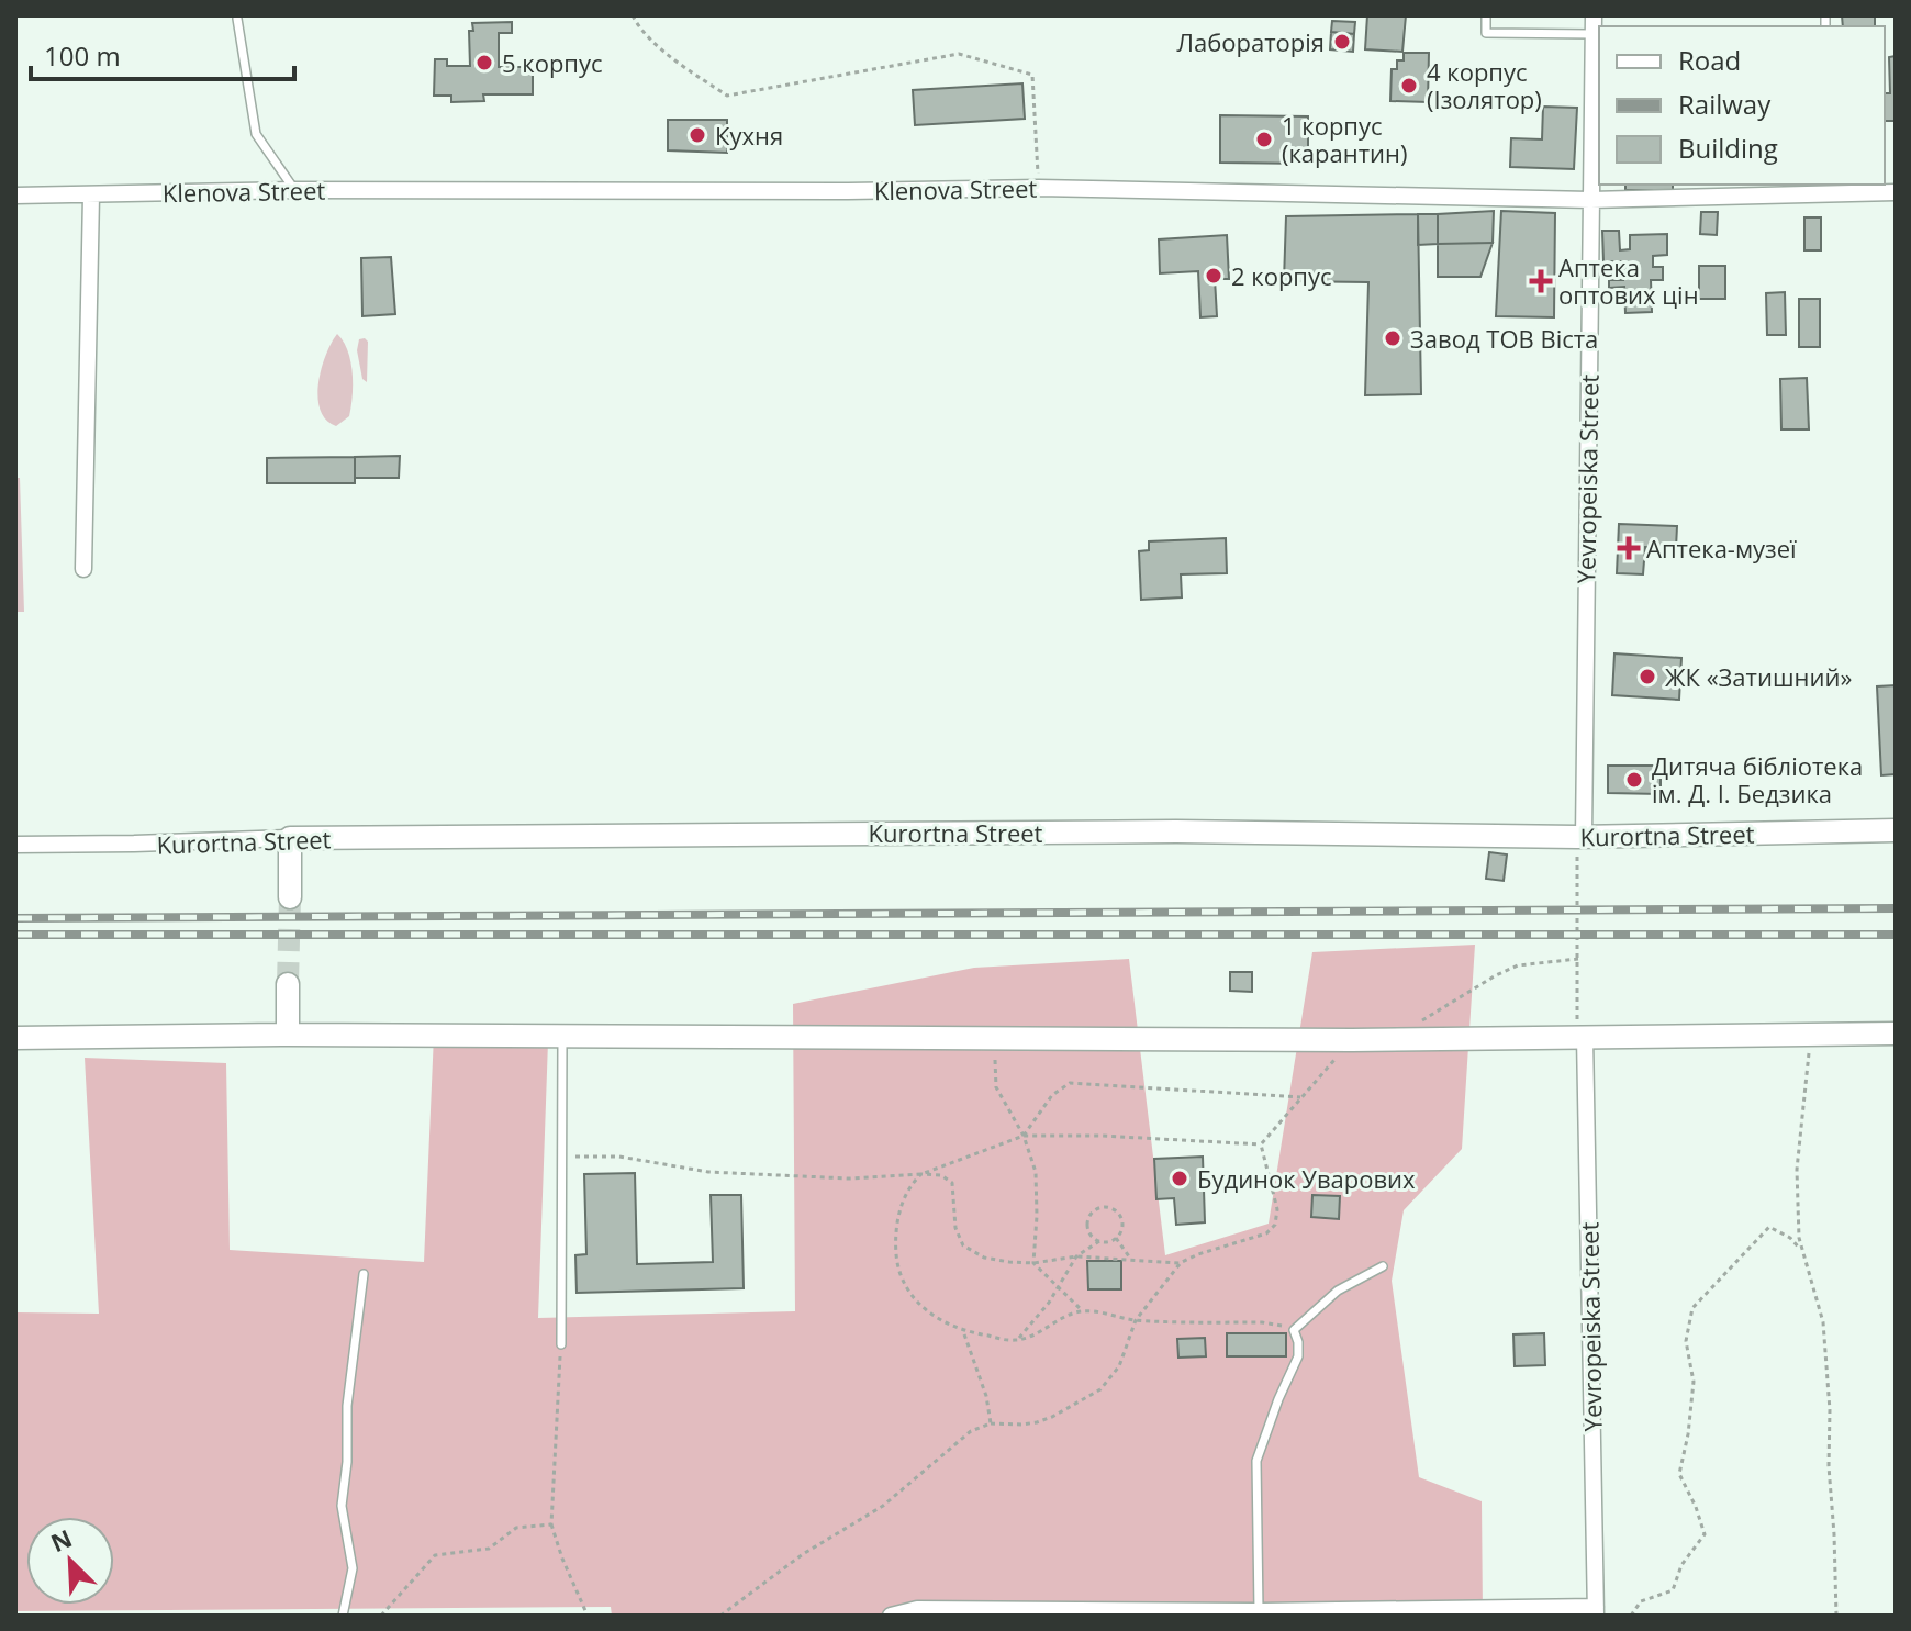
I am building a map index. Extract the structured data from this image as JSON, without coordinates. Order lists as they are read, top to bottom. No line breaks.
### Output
{"streets":{"street":["Klenova Street","Yevropeiska Street","Kurortna Street"]},"crossings":[["Klenova Street","Yevropeiska Street"],["Yevropeiska Street","Kurortna Street"]],"places":{"other":["Лабораторія","5 корпус","4 корпус (Ізолятор)","Кухня","1 корпус (карантин)","2 корпус","Завод ТОВ Віста","ЖК «Затишний»","Дитяча бібліотека ім. Д. І. Бедзика","Будинок Уварових"],"health":["Аптека оптових цін","Аптека-музеї"]},"legend":["Road","Railway","Building"],"scale_bar":"100 m","north":"top left"}
